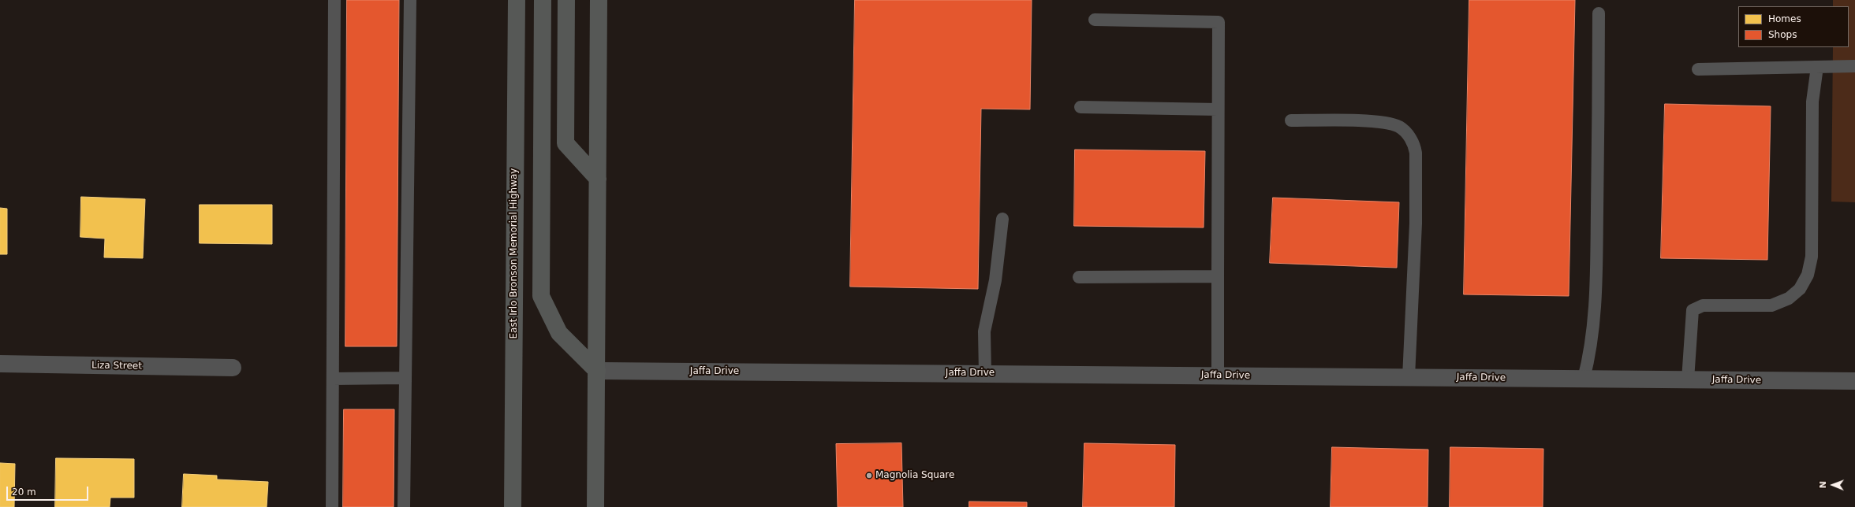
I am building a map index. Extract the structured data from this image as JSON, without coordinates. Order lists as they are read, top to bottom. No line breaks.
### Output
{"streets":{"highway":["East Irlo Bronson Memorial Highway"],"street":["Liza Street","Jaffa Drive"]},"places":["Magnolia Square"],"legend":["Homes","Shops"],"scale_bar":"20 m","north":"left"}
